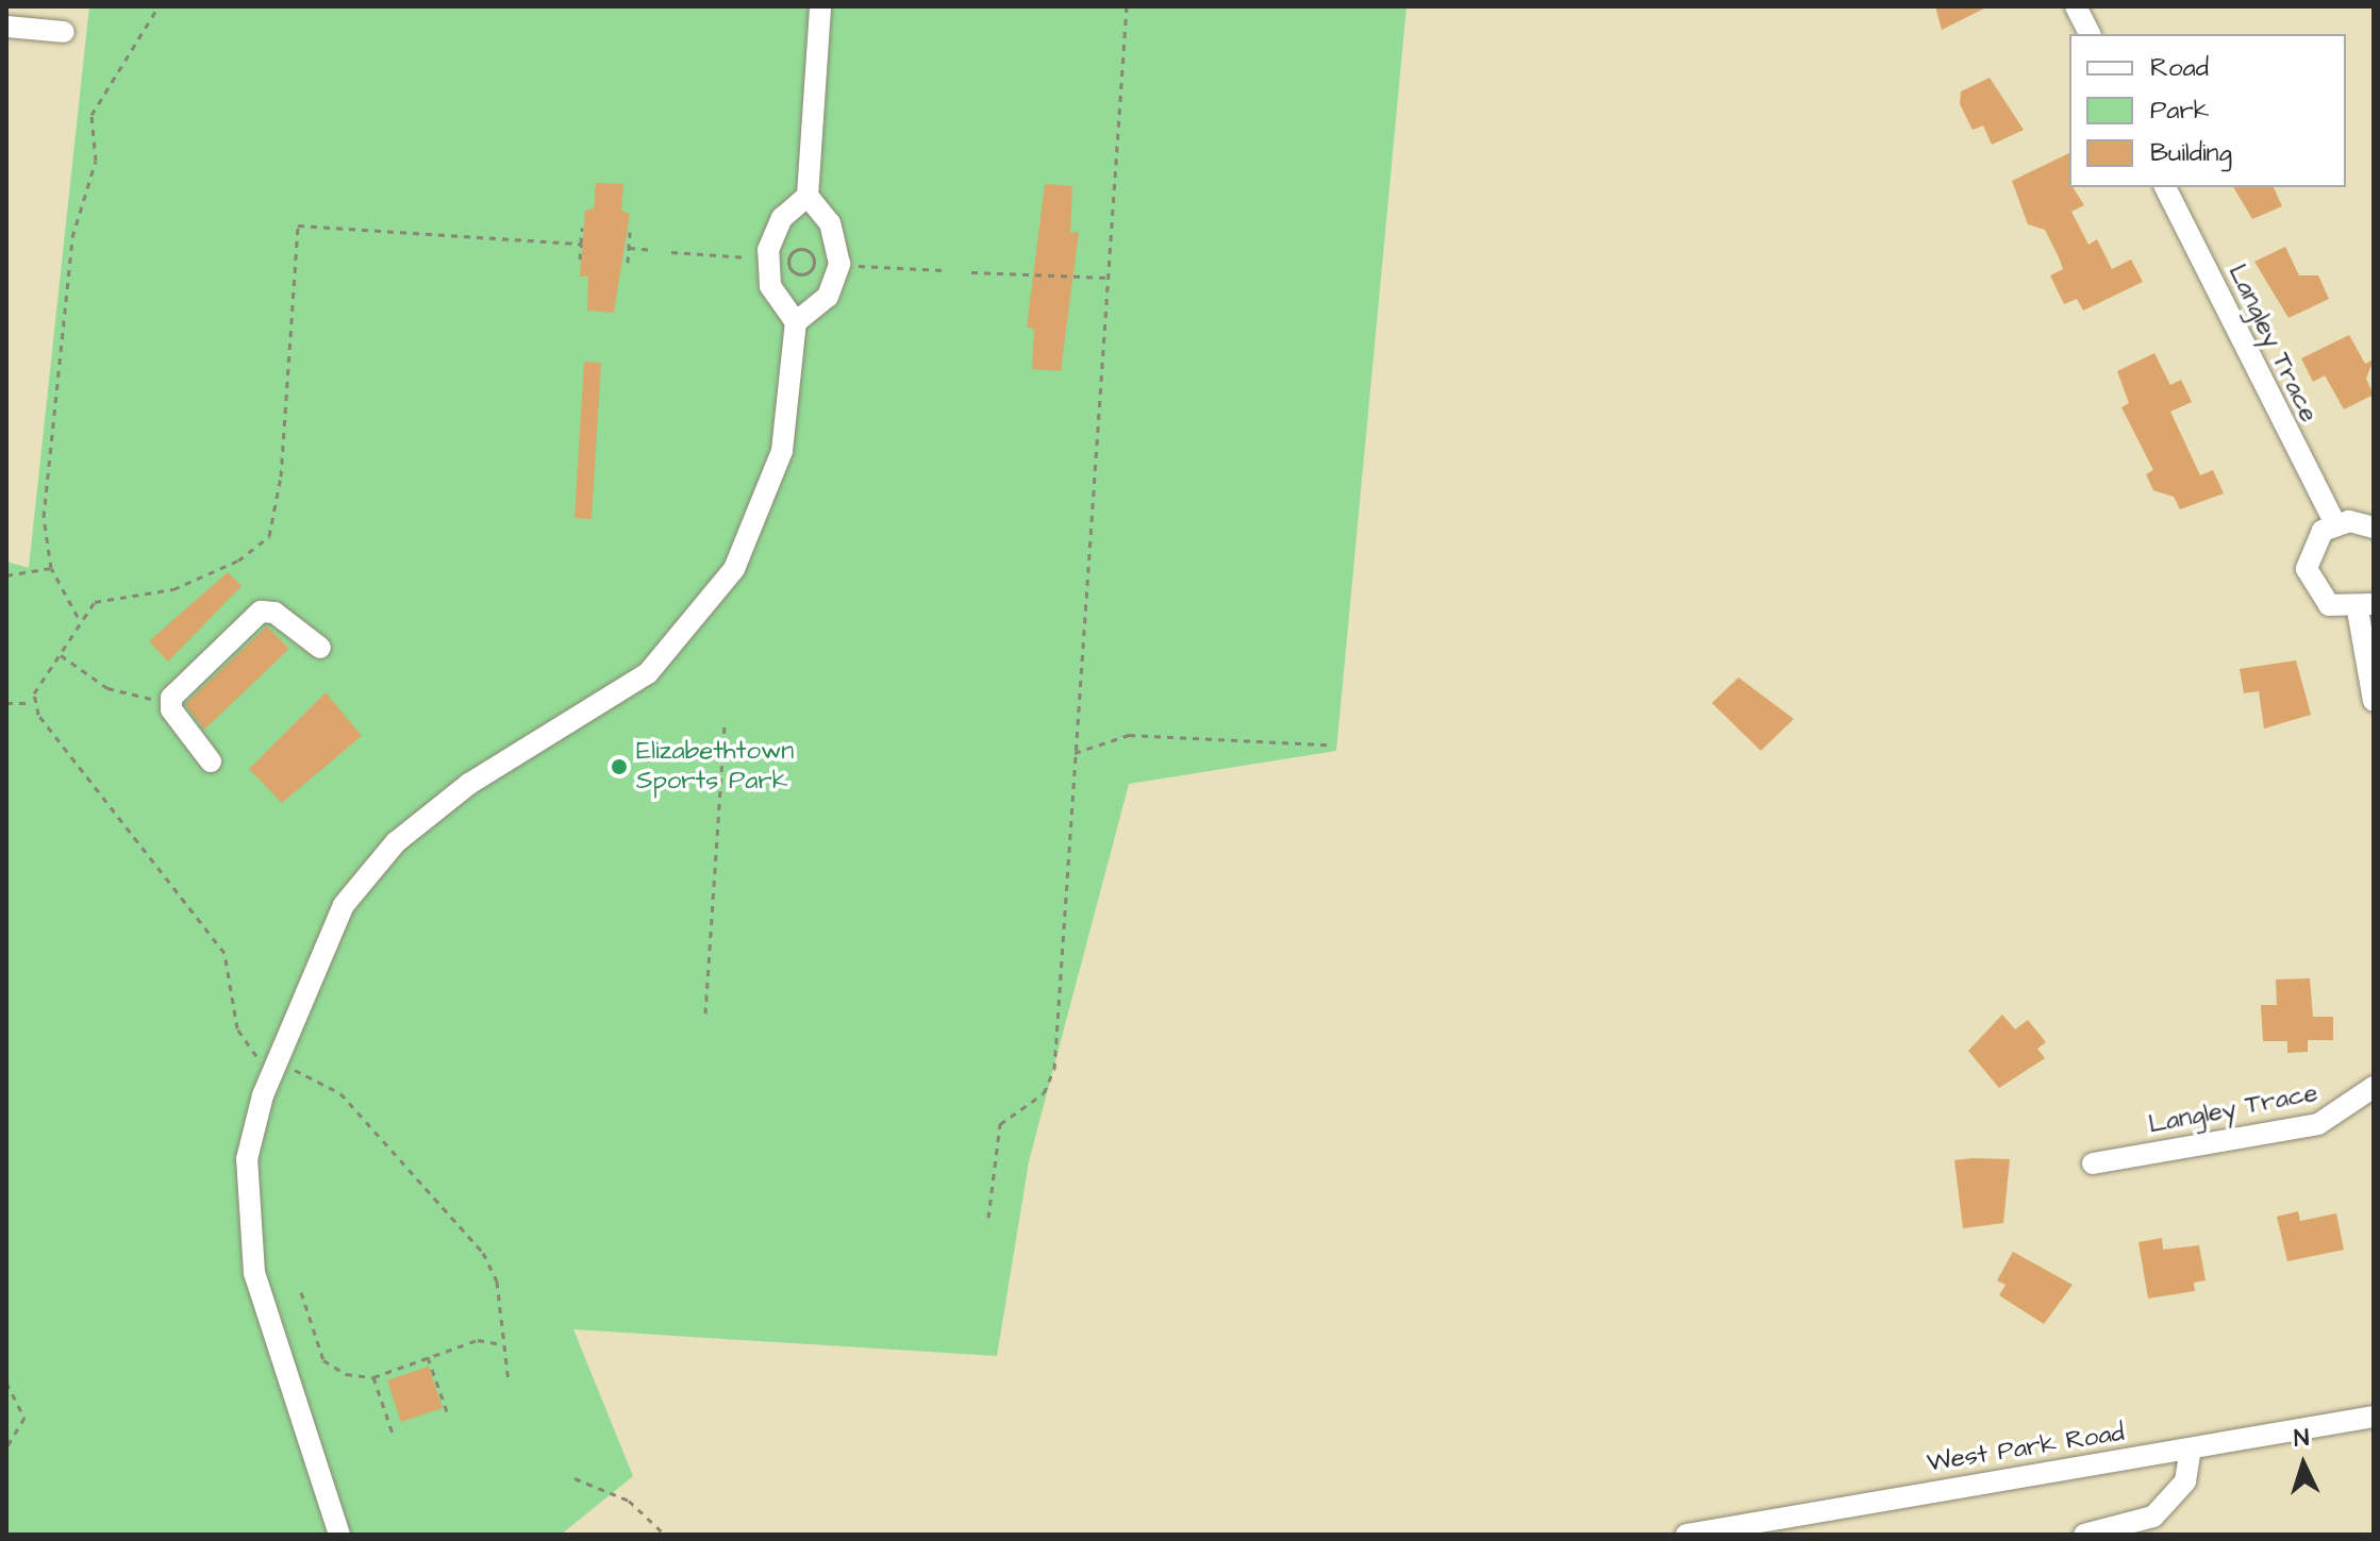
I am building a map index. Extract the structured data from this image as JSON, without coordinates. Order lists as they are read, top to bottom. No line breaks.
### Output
{"streets":{"street":["Langley Trace","West Park Road"]},"places":["Elizabethtown Sports Park"],"legend":["Road","Park","Building"],"north":"top"}
